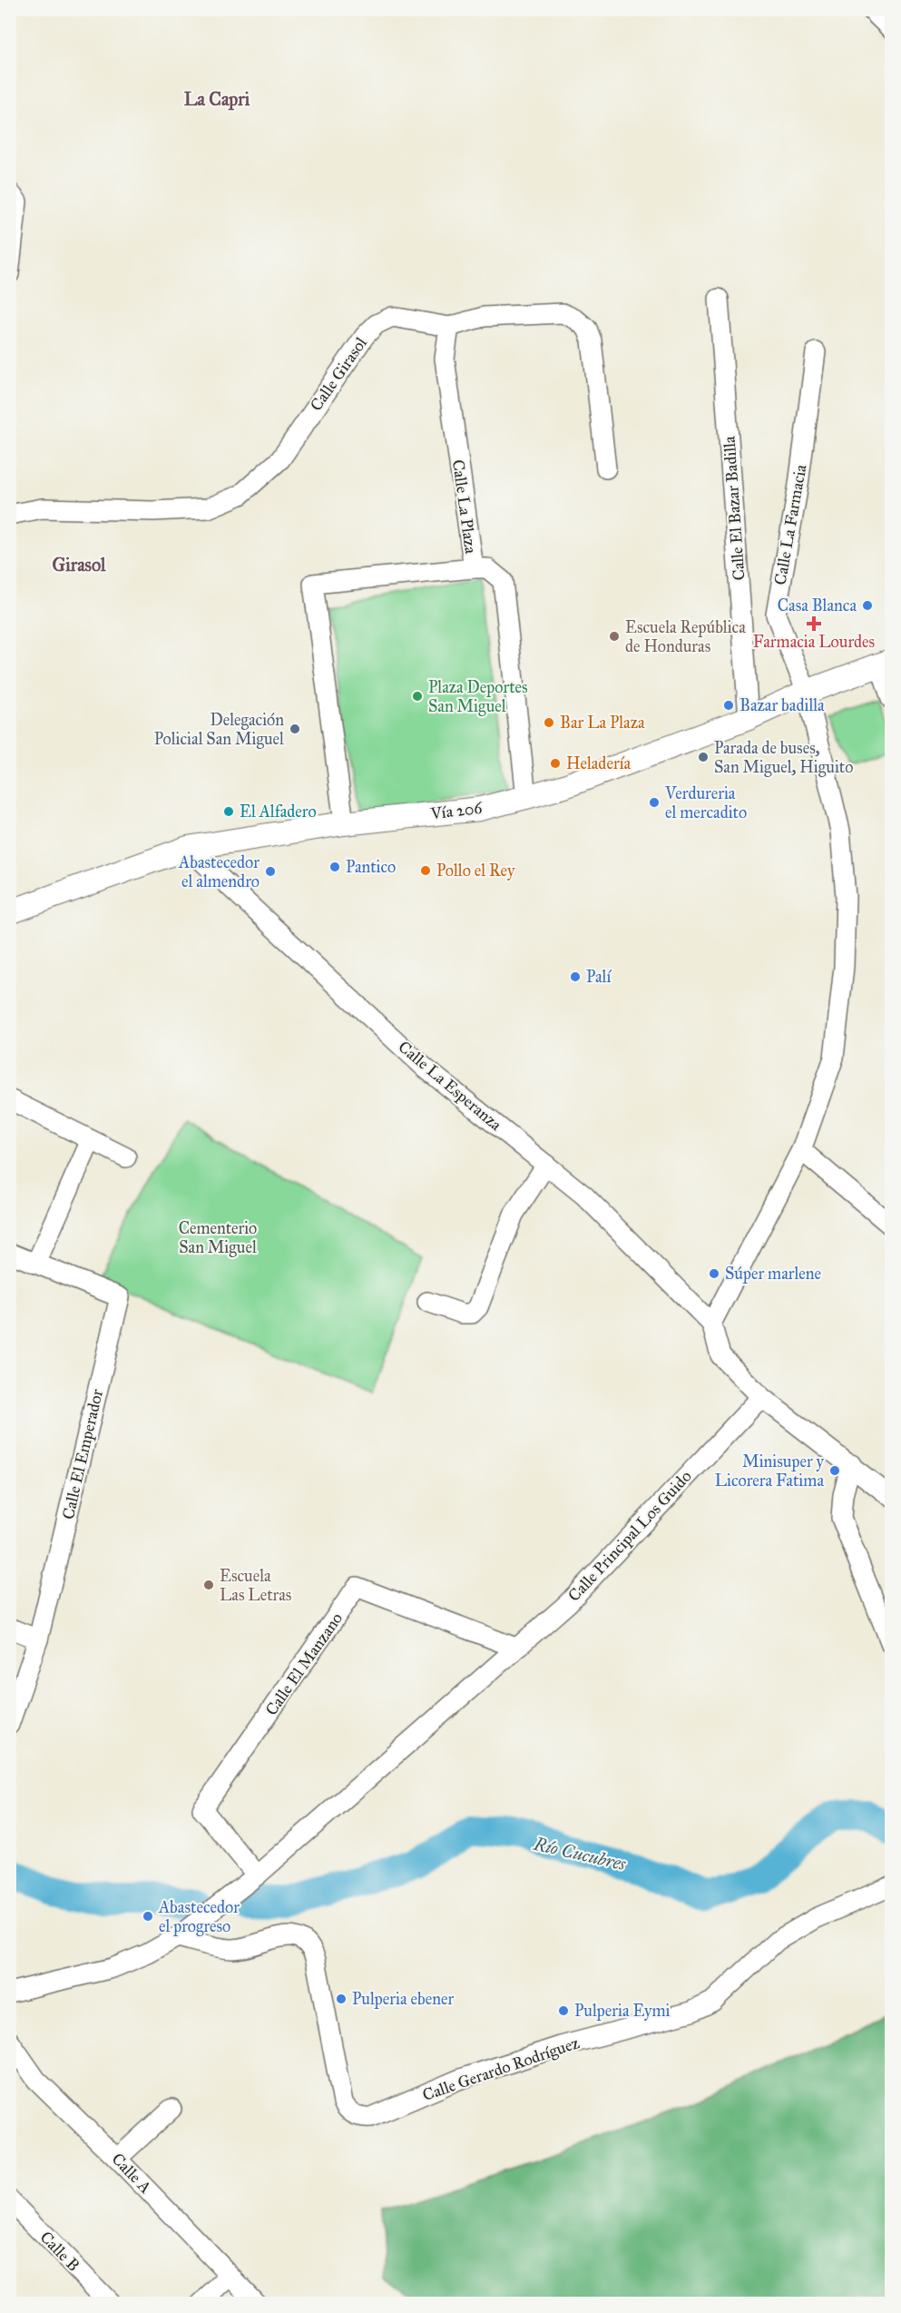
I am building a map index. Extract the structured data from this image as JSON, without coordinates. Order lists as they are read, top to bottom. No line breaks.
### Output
{"streets":{"main road":["Vía 206"],"street":["Calle Girasol","Calle La Plaza","Calle El Bazar Badilla","Calle La Farmacia","Calle La Esperanza","Calle El Emperador","Calle Principal Los Guido","Calle El Manzano","Calle Gerardo Rodríguez","Calle A","Calle B"]},"crossings":[["Calle Girasol","Calle La Plaza"],["Calle La Plaza","Vía 206"],["Calle El Bazar Badilla","Vía 206"],["Calle La Farmacia","Vía 206"],["Vía 206","Calle La Esperanza"],["Calle Principal Los Guido","Calle El Manzano"],["Calle Principal Los Guido","Calle Gerardo Rodríguez"]],"districts":["La Capri","Girasol"],"water":["Río Cucubres"],"parks":["Cementerio San Miguel"],"places":{"other":["Casa Blanca","Escuela República de Honduras","Plaza Deportes San Miguel","Bazar badilla","Bar La Plaza","Delegación Policial San Miguel","Parada de buses, San Miguel, Higuito","Heladería","Verdureria el mercadito","El Alfadero","Pantico","Pollo el Rey","Abastecedor el almendro","Palí","Súper marlene","Minisuper y Licorera Fatima","Escuela Las Letras","Abastecedor el progreso","Pulperia ebener","Pulperia Eymi"],"health":["Farmacia Lourdes"]}}
